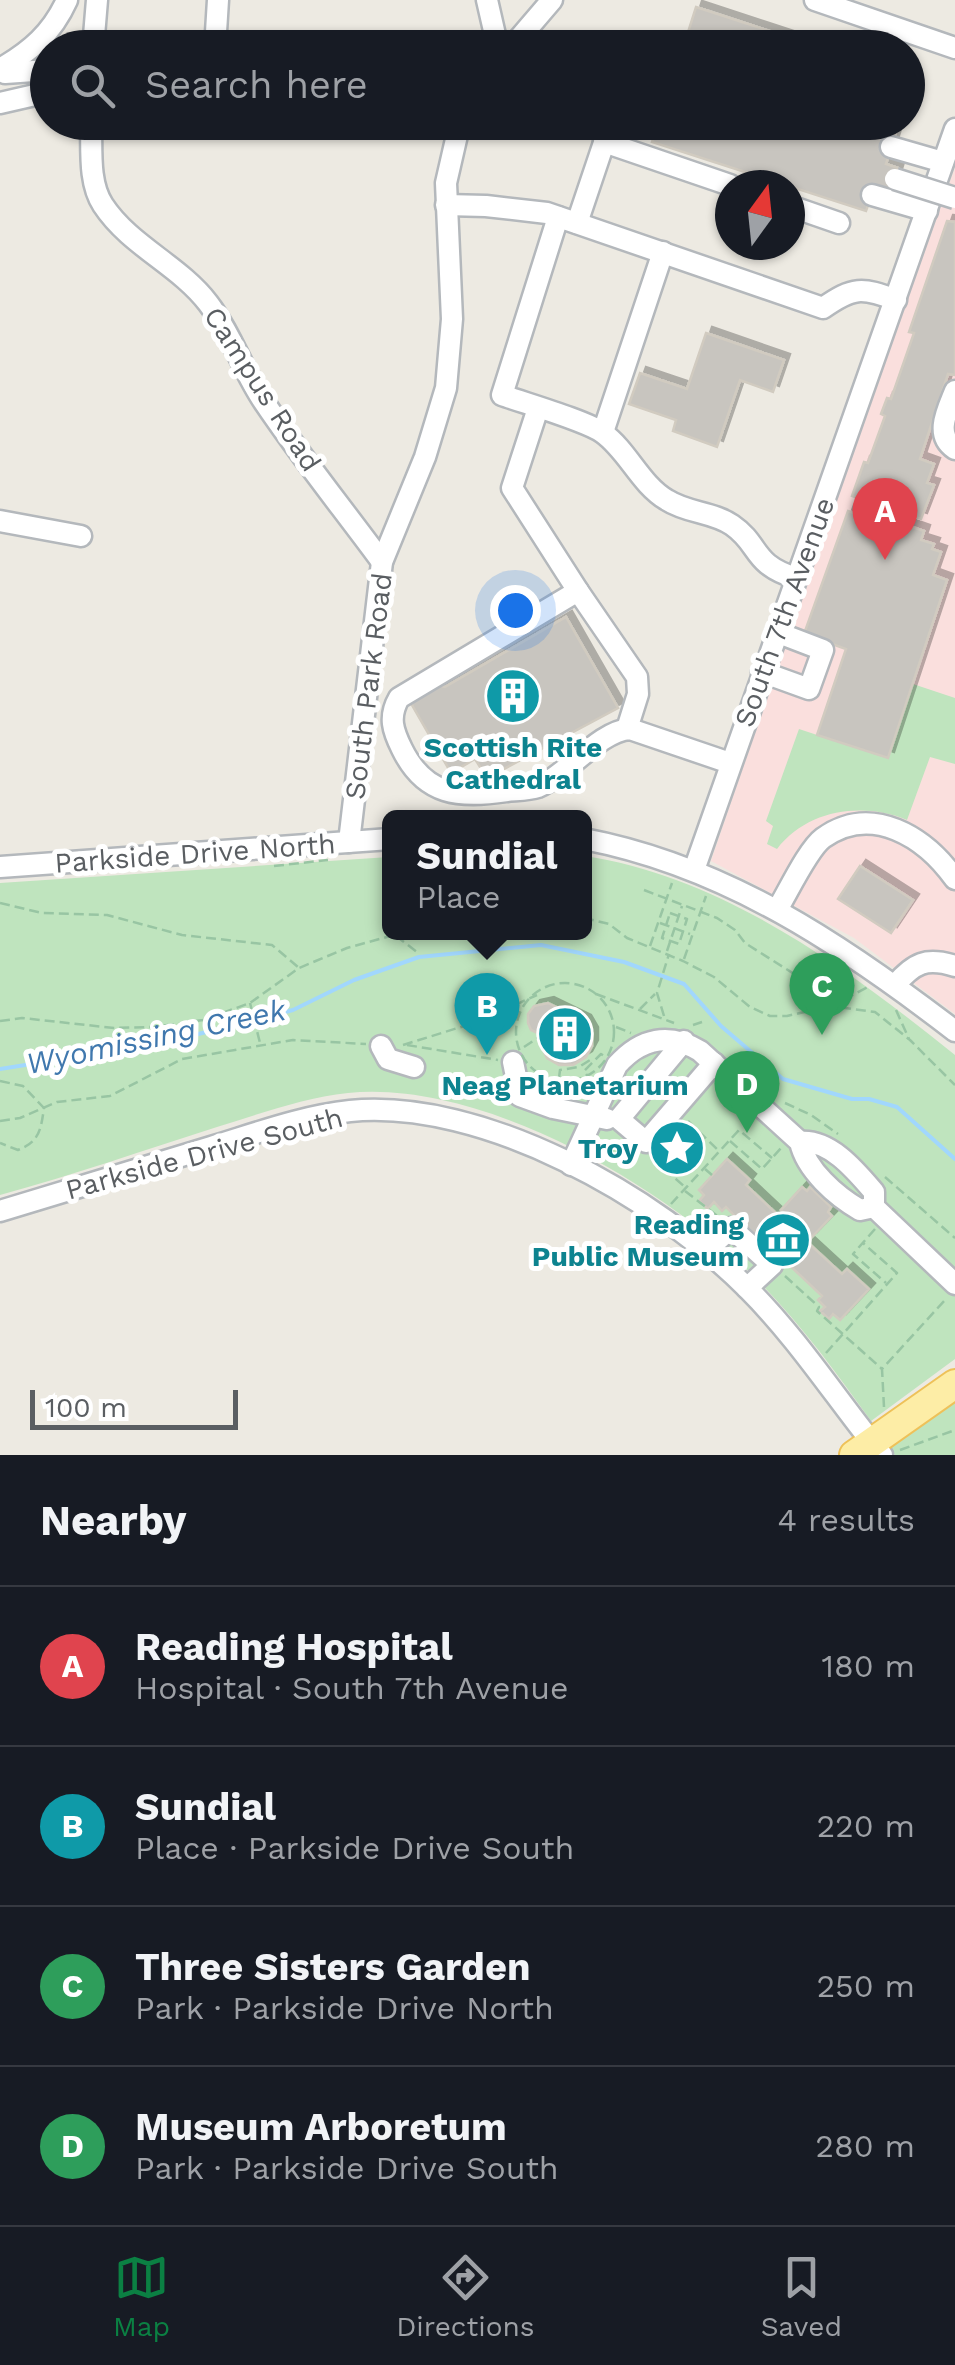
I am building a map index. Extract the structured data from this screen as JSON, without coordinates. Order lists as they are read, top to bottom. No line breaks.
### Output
{"streets":{"street":["Campus Road","South 7th Avenue","South Park Road","Parkside Drive North","Parkside Drive South"]},"crossings":[["Campus Road","South Park Road"],["South Park Road","Parkside Drive North"]],"water":["Wyomissing Creek"],"places":{"building":["Scottish Rite Cathedral","Neag Planetarium"],"place":["Troy"],"museum":["Reading Public Museum"]},"scale_bar":"100 m","north":"top","page":{"search":"Search here","pins":["A","C","B","D"],"popup":["Sundial","Place"],"scale":"100 m","heading":["Nearby","4 results"],"list":[{"mark":"A","name":"Reading Hospital","note":"Hospital · South 7th Avenue","value":"180 m"},{"mark":"B","name":"Sundial","note":"Place · Parkside Drive South","value":"220 m"},{"mark":"C","name":"Three Sisters Garden","note":"Park · Parkside Drive North","value":"250 m"},{"mark":"D","name":"Museum Arboretum","note":"Park · Parkside Drive South","value":"280 m"}],"nav":["Map","Directions","Saved"]}}
